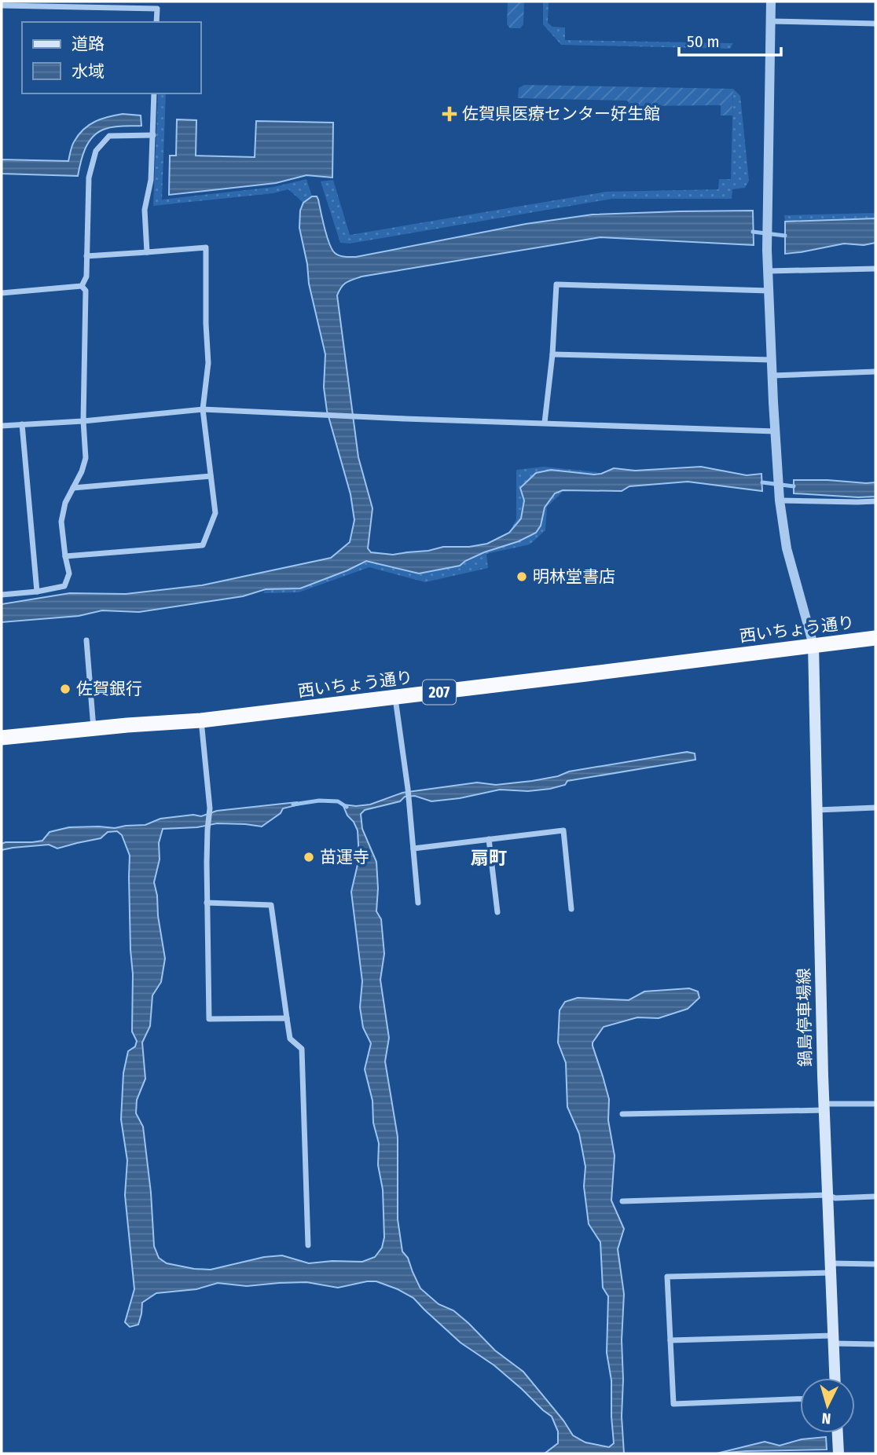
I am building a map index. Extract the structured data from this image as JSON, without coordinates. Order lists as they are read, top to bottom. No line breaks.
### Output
{"streets":{"highway":["西いちょう通り","207"],"main road":["鍋島停車場線"]},"crossings":[["西いちょう通り","鍋島停車場線"]],"districts":["扇町"],"places":{"health":["佐賀県医療センター好生館"],"other":["明林堂書店","佐賀銀行","苗運寺"]},"legend":["道路","水域"],"scale_bar":"50 m","north":"bottom"}
